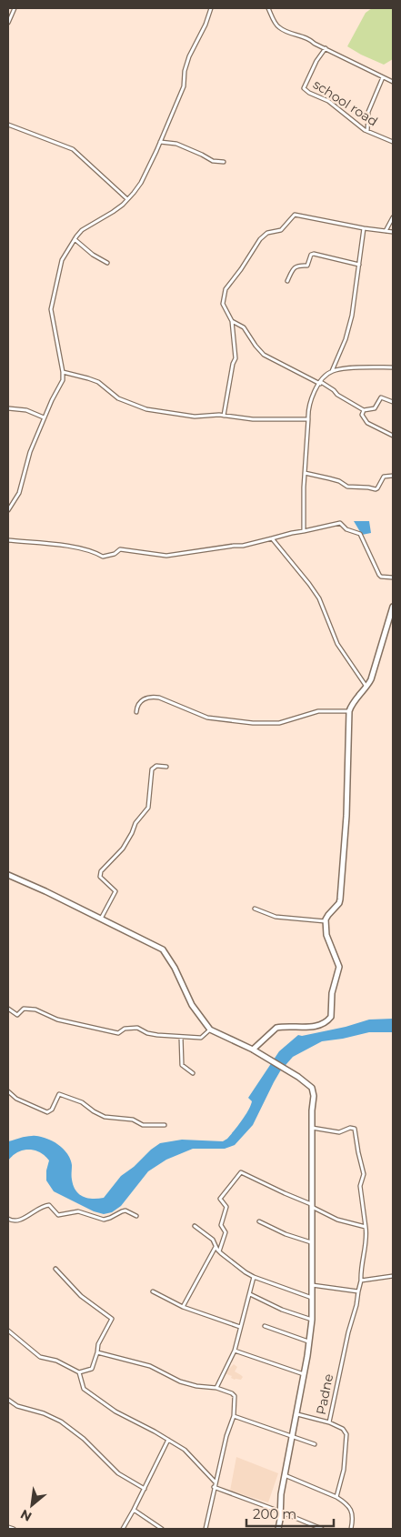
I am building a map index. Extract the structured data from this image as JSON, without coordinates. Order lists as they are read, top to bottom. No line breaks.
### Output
{"streets":{"street":["school road","Padne"]},"scale_bar":"200 m","north":"bottom left"}
